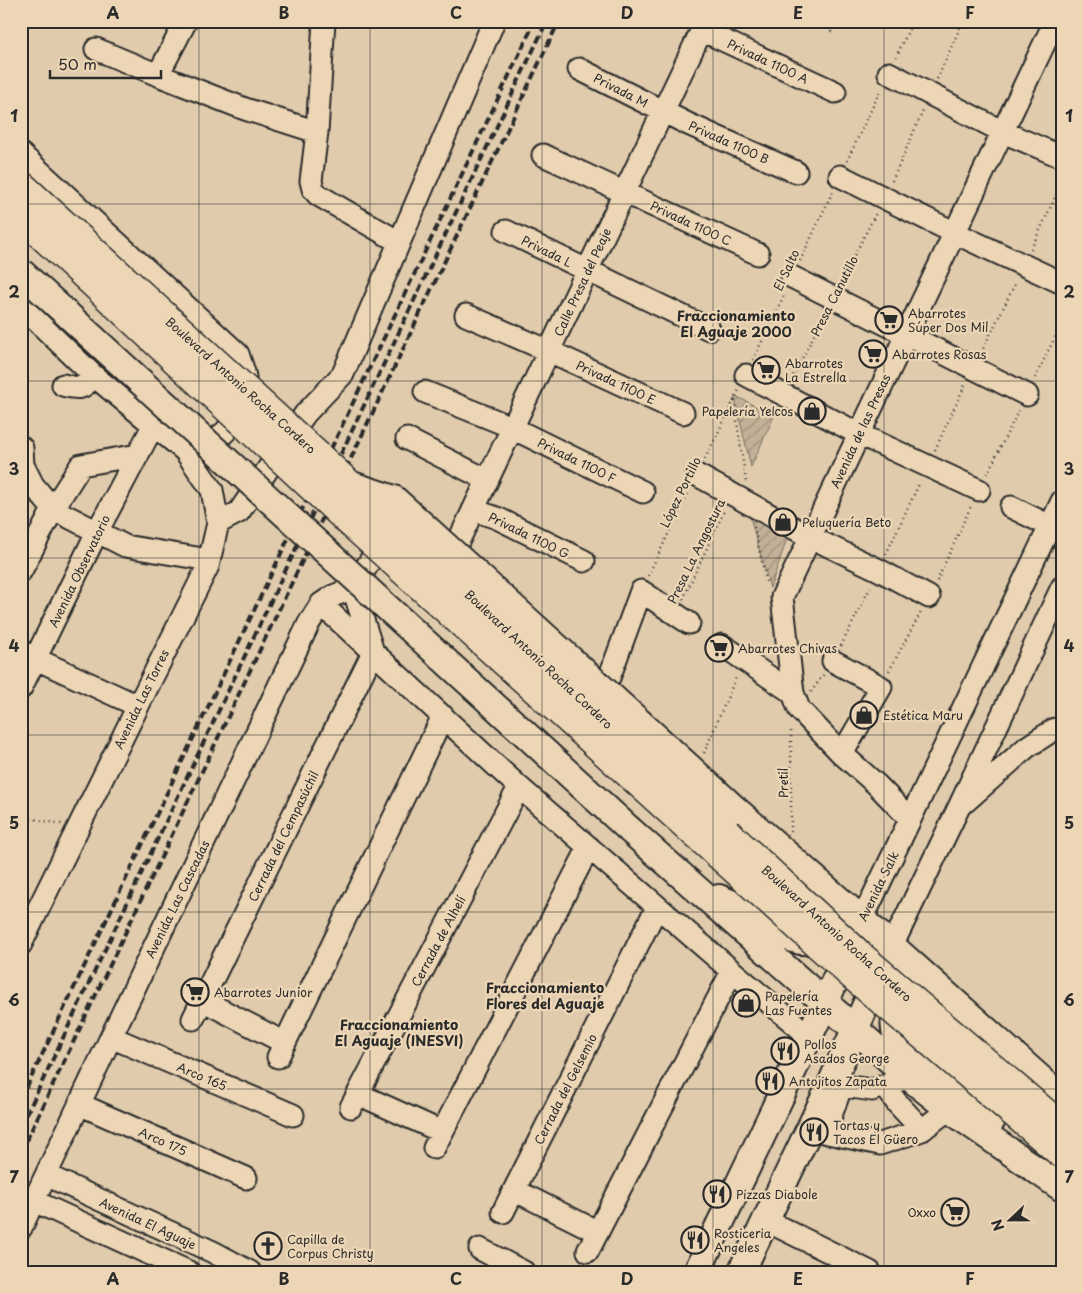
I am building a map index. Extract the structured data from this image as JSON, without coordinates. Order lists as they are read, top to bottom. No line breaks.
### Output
{"streets":{"highway":["Boulevard Antonio Rocha Cordero"],"main road":["Avenida Salk"],"street":["Privada 1100 A","Privada M","Privada 1100 B","Privada 1100 C","Privada L","Calle Presa del Peaje","Privada 1100 E","Avenida de las Presas","Privada 1100 F","Privada 1100 G","Avenida Observatorio","Avenida Las Torres","Cerrada del Cempasúchil","Avenida Las Cascadas","Cerrada de Alhelí","Arco 165","Cerrada del Gelsemio","Arco 175","Avenida El Aguaje"],"path":["El Salto","Presa Canutillo","López Portillo","Presa La Angostura","Pretil"]},"crossings":[["Privada 1100 A","Calle Presa del Peaje"],["Privada M","Privada 1100 B"],["Privada M","Calle Presa del Peaje"],["Privada 1100 B","Calle Presa del Peaje"],["Privada 1100 C","Calle Presa del Peaje"],["Privada L","Calle Presa del Peaje"],["Calle Presa del Peaje","Privada 1100 E"],["Calle Presa del Peaje","Boulevard Antonio Rocha Cordero"],["Calle Presa del Peaje","Privada 1100 F"],["Calle Presa del Peaje","Privada 1100 G"],["Boulevard Antonio Rocha Cordero","Pretil"],["Boulevard Antonio Rocha Cordero","Avenida Salk"],["Boulevard Antonio Rocha Cordero","Avenida Las Cascadas"],["Avenida de las Presas","Pretil"],["Avenida Observatorio","Avenida Las Torres"],["Avenida Las Cascadas","Arco 165"],["Avenida Las Cascadas","Arco 175"],["Avenida Las Cascadas","Avenida El Aguaje"]],"districts":["Fraccionamiento El Aguaje 2000","Fraccionamiento Flores del Aguaje","Fraccionamiento El Aguaje (INESVI)"],"places":{"supermarket":["Abarrotes Súper Dos Mil","Abarrotes Rosas","Abarrotes La Estrella","Abarrotes Chivas","Abarrotes Junior","Oxxo"],"shop":["Papelería Yelcos","Peluquería Beto","Estética Maru","Papelería Las Fuentes"],"restaurant":["Pollos Asados George","Antojitos Zapata","Tortas y Tacos El Güero","Pizzas Diabole","Rosticeria Angeles"],"church":["Capilla de Corpus Christy"]},"scale_bar":"50 m","north":"left","grid":{"columns":["A","B","C","D","E","F"],"rows":["1","2","3","4","5","6","7"]}}
